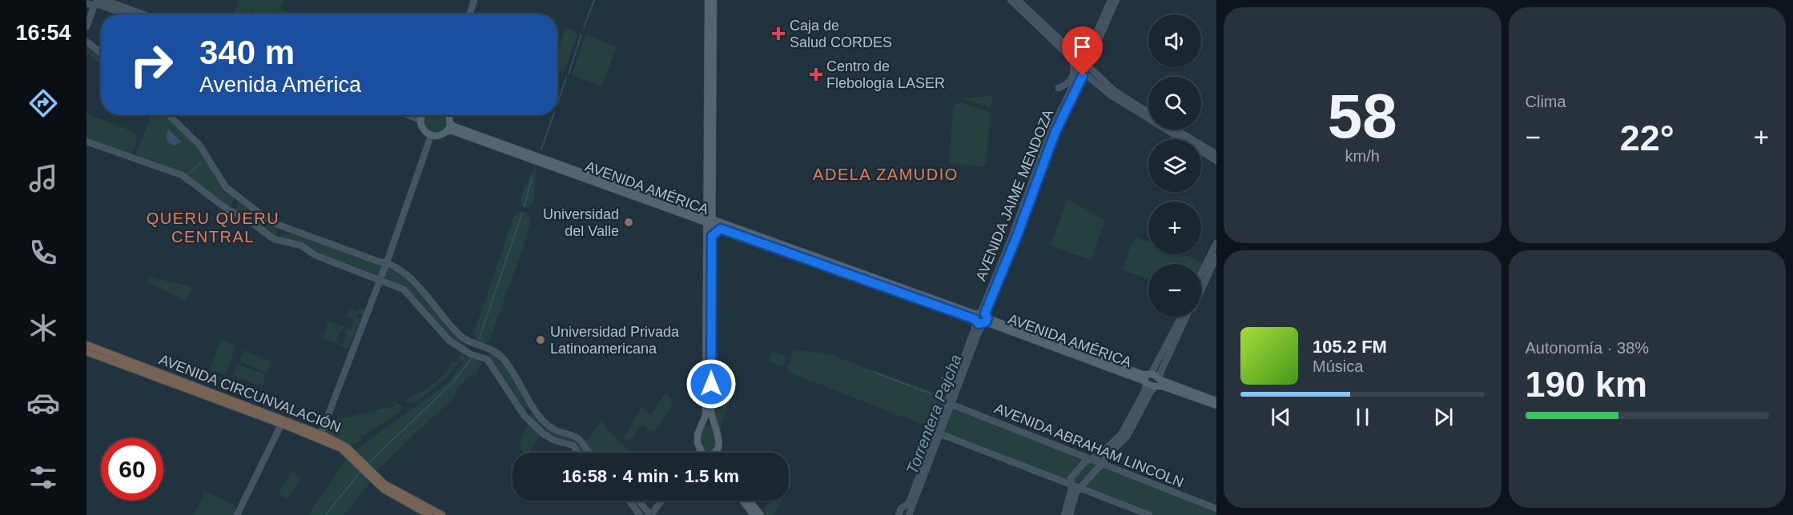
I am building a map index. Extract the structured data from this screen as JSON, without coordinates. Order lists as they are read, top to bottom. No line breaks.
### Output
{"streets":{"highway":["AVENIDA CIRCUNVALACIÓN"],"main road":["AVENIDA AMÉRICA","AVENIDA JAIME MENDOZA","AVENIDA ABRAHAM LINCOLN"]},"crossings":[["AVENIDA AMÉRICA","AVENIDA JAIME MENDOZA"]],"districts":["ADELA ZAMUDIO","QUERU QUERU CENTRAL"],"water":["Torrentera Pajcha"],"places":{"health":["Caja de Salud CORDES","Centro de Flebología LASER"],"other":["Universidad del Valle","Universidad Privada Latinoamericana"]},"page":{"tabs":"16:54","tile":[["58","km/h"],"Clima",["Autonomía · 38%","190 km"]],"map_buttons":["+","−"],"turn":["340 m","Avenida América"],"heat":["−","22°","+"],"song":["105.2 FM","Música"],"limit":"60","trip":"16:58 · 4 min · 1.5 km"}}
